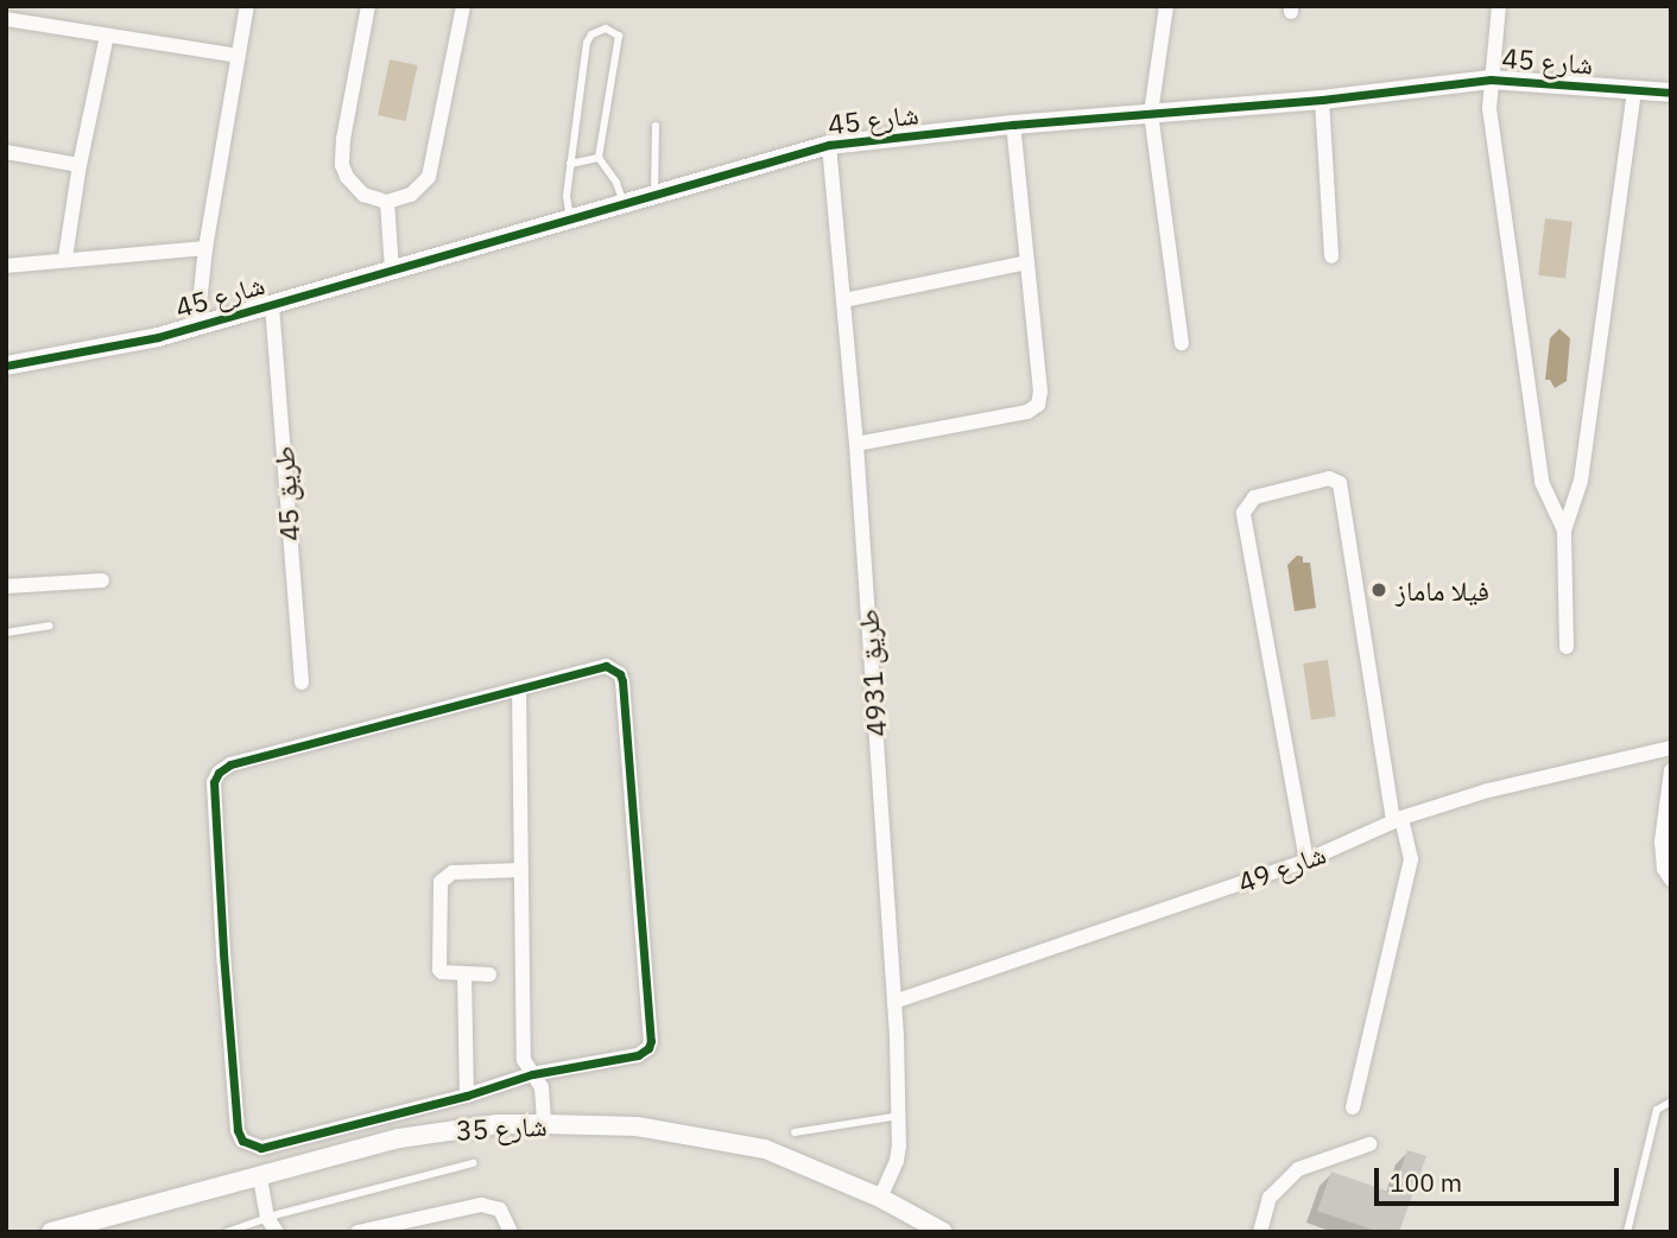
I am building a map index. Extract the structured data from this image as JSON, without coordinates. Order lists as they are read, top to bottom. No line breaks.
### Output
{"streets":{"street":["شارع 45","طريق 45","طريق 4931","شارع 49","شارع 35"]},"crossings":[["شارع 45","طريق 45"],["شارع 45","طريق 4931"],["طريق 4931","شارع 49"],["طريق 4931","شارع 35"]],"places":["فيلا ماماز"],"scale_bar":"100 m"}
